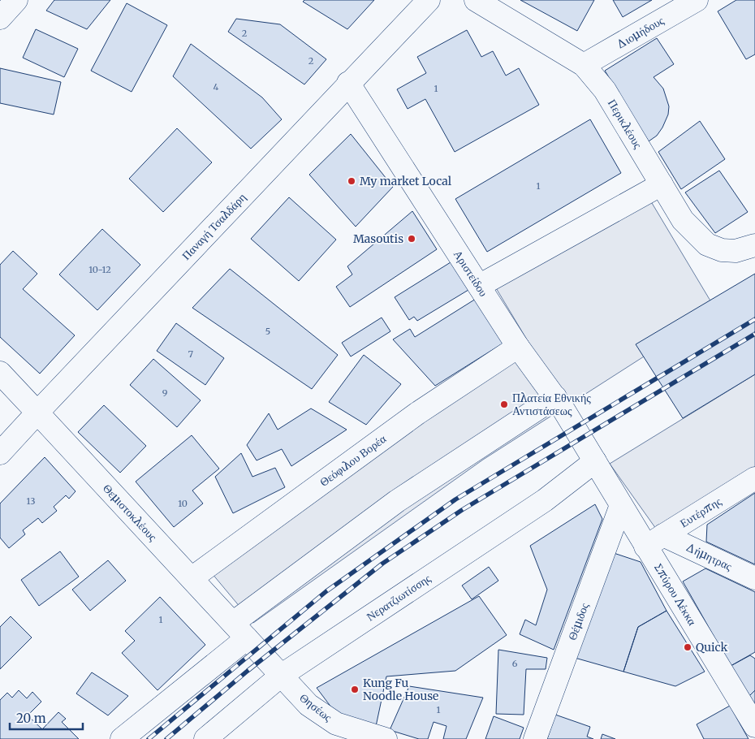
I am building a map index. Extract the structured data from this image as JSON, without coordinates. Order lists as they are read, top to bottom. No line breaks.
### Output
{"streets":{"street":["Διομήδους","Περικλέους","Παναγή Τσαλδάρη","Αριστείδου","Θεόφιλου Βορέα","Θεμιστοκλέους","Ευτέρπης","Δήμητρας","Σπύρου Λέκκα","Νερατζιωτίσσης","Θέμιδος","Θησέως"]},"crossings":[["Διομήδους","Περικλέους"],["Παναγή Τσαλδάρη","Αριστείδου"],["Παναγή Τσαλδάρη","Θεμιστοκλέους"],["Αριστείδου","Θεόφιλου Βορέα"],["Αριστείδου","Σπύρου Λέκκα"],["Αριστείδου","Νερατζιωτίσσης"],["Θεόφιλου Βορέα","Θεμιστοκλέους"],["Θεμιστοκλέους","Θησέως"],["Ευτέρπης","Δήμητρας"],["Ευτέρπης","Σπύρου Λέκκα"],["Δήμητρας","Σπύρου Λέκκα"],["Σπύρου Λέκκα","Νερατζιωτίσσης"],["Σπύρου Λέκκα","Θέμιδος"],["Νερατζιωτίσσης","Θησέως"]],"places":["My market Local","Masoutis","Πλατεία Εθνικής Αντιστάσεως","Quick","Kung Fu Noodle House"],"house_numbers":["2","2","4","1","1","10-12","5","7","9","13","10","1","6","1"],"scale_bar":"20 m"}
